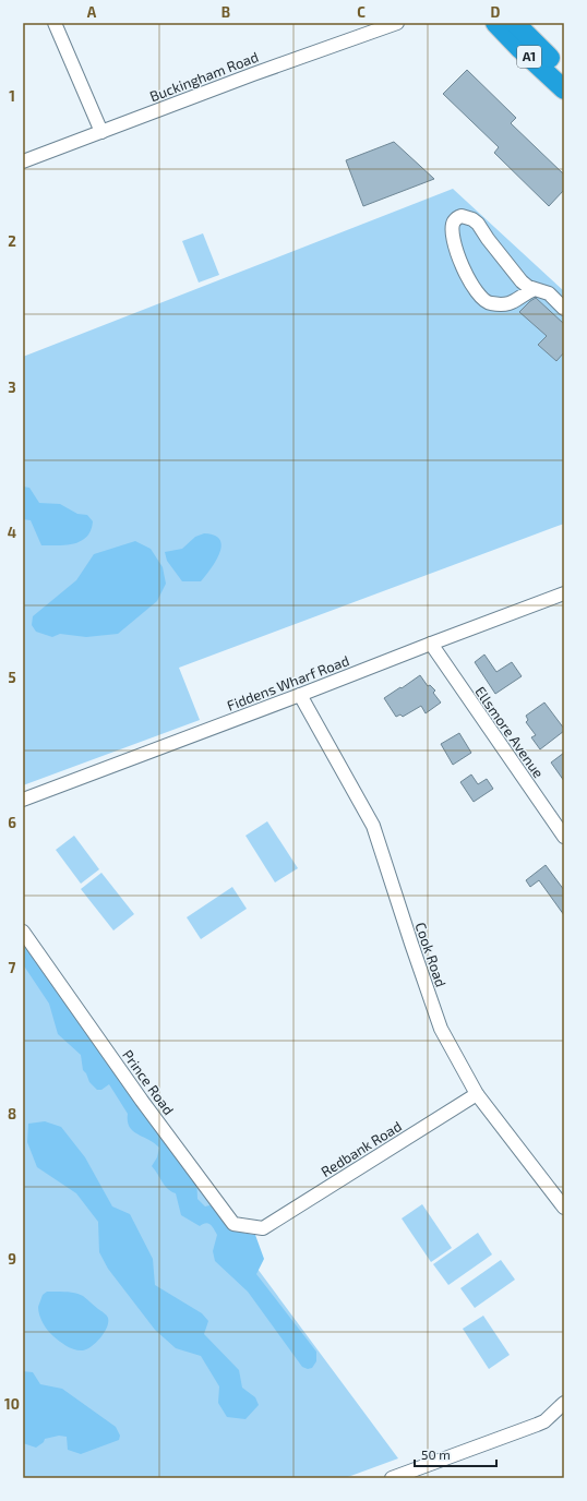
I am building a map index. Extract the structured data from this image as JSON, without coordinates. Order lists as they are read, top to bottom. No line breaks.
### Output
{"streets":{"highway":["A1"],"street":["Buckingham Road","Fiddens Wharf Road","Ellsmore Avenue","Cook Road","Prince Road","Redbank Road"]},"crossings":[["Fiddens Wharf Road","Ellsmore Avenue"],["Fiddens Wharf Road","Cook Road"],["Cook Road","Redbank Road"],["Prince Road","Redbank Road"]],"scale_bar":"50 m","grid":{"columns":["A","B","C","D"],"rows":["1","2","3","4","5","6","7","8","9","10"]}}
